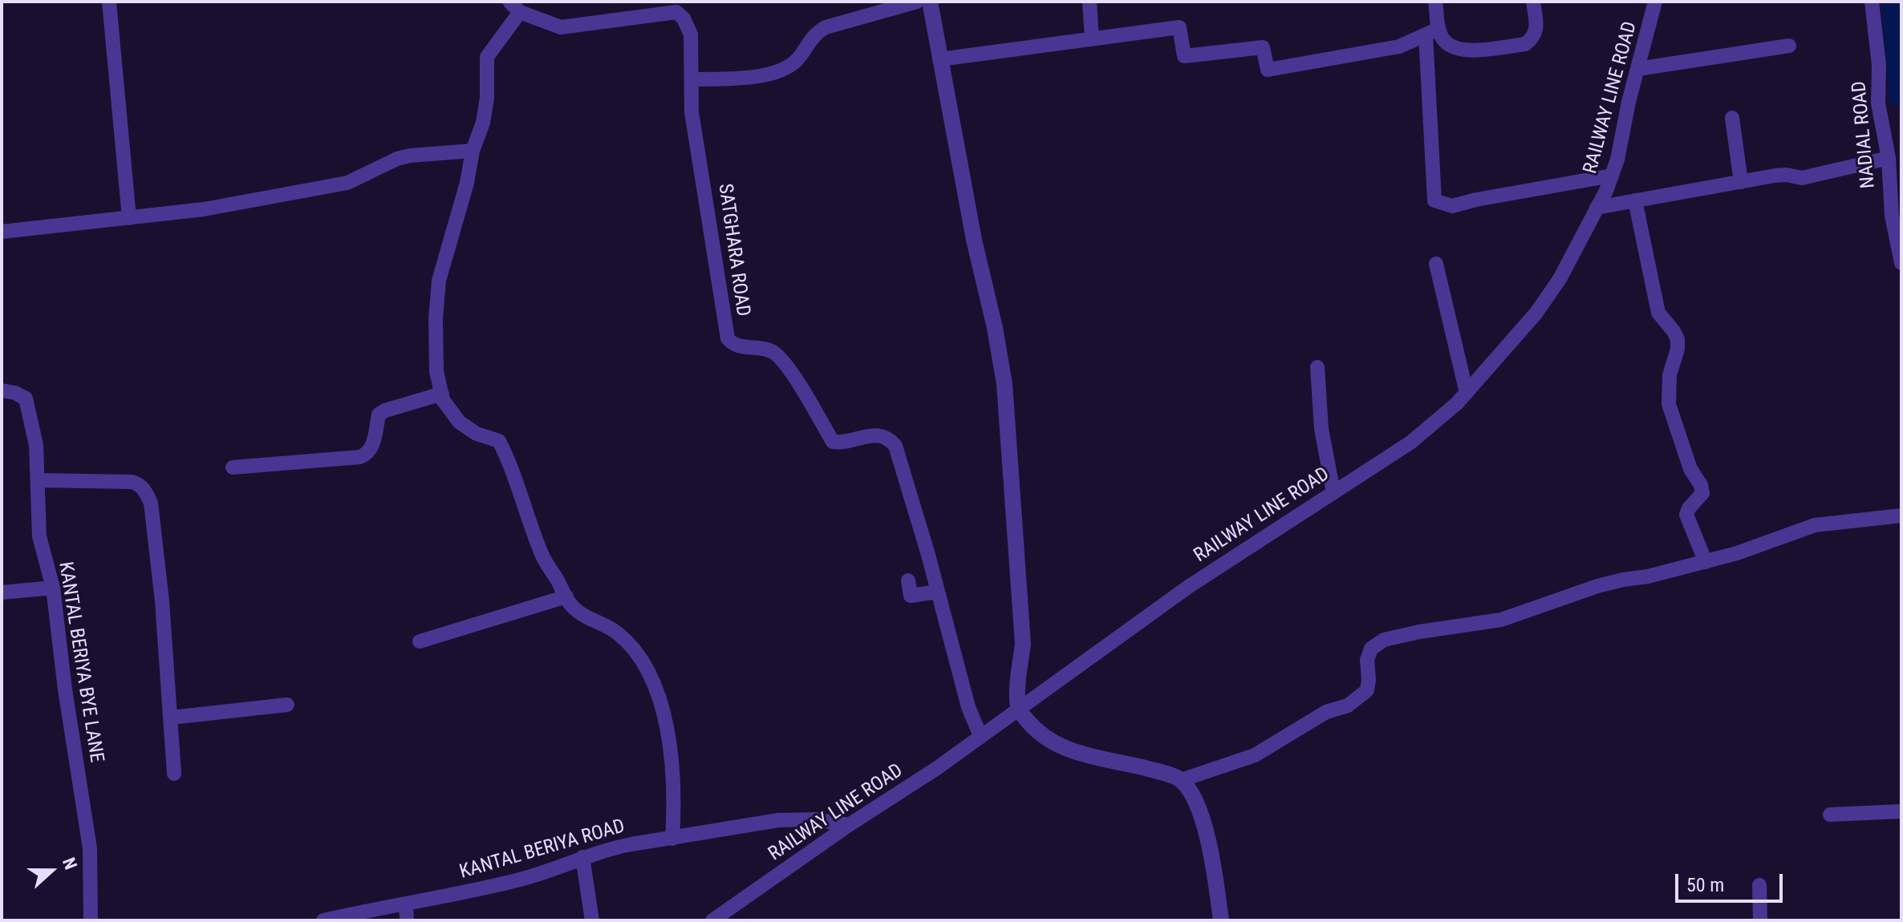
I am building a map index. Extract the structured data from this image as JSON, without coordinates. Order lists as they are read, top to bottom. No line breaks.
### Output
{"streets":{"street":["RAILWAY LINE ROAD","NADIAL ROAD","SATGHARA ROAD","KANTAL BERIYA BYE LANE","KANTAL BERIYA ROAD"]},"crossings":[["RAILWAY LINE ROAD","SATGHARA ROAD"],["RAILWAY LINE ROAD","KANTAL BERIYA ROAD"]],"scale_bar":"50 m","north":"right"}
